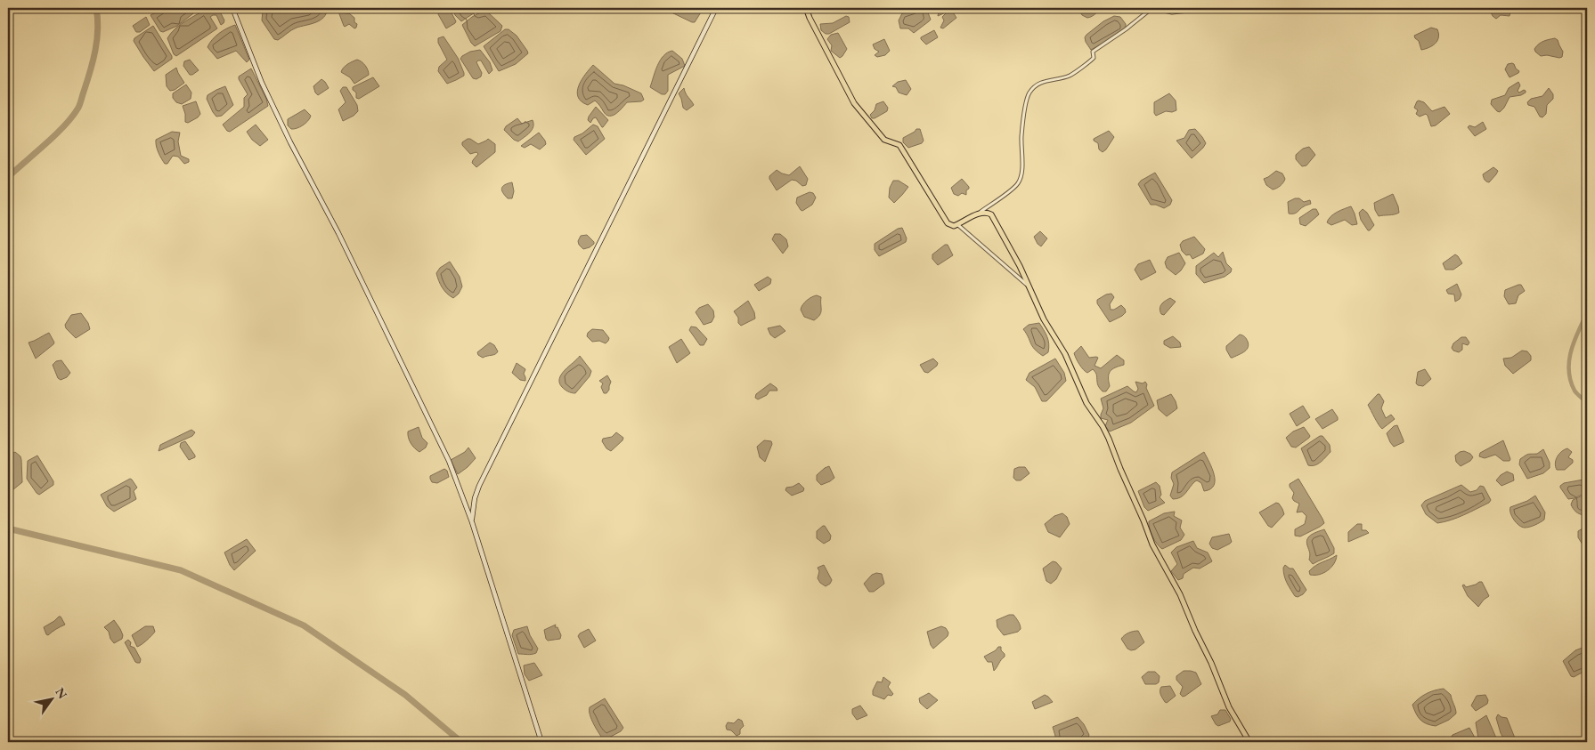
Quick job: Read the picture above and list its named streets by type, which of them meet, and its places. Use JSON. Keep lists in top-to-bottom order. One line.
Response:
{"north":"top right"}
